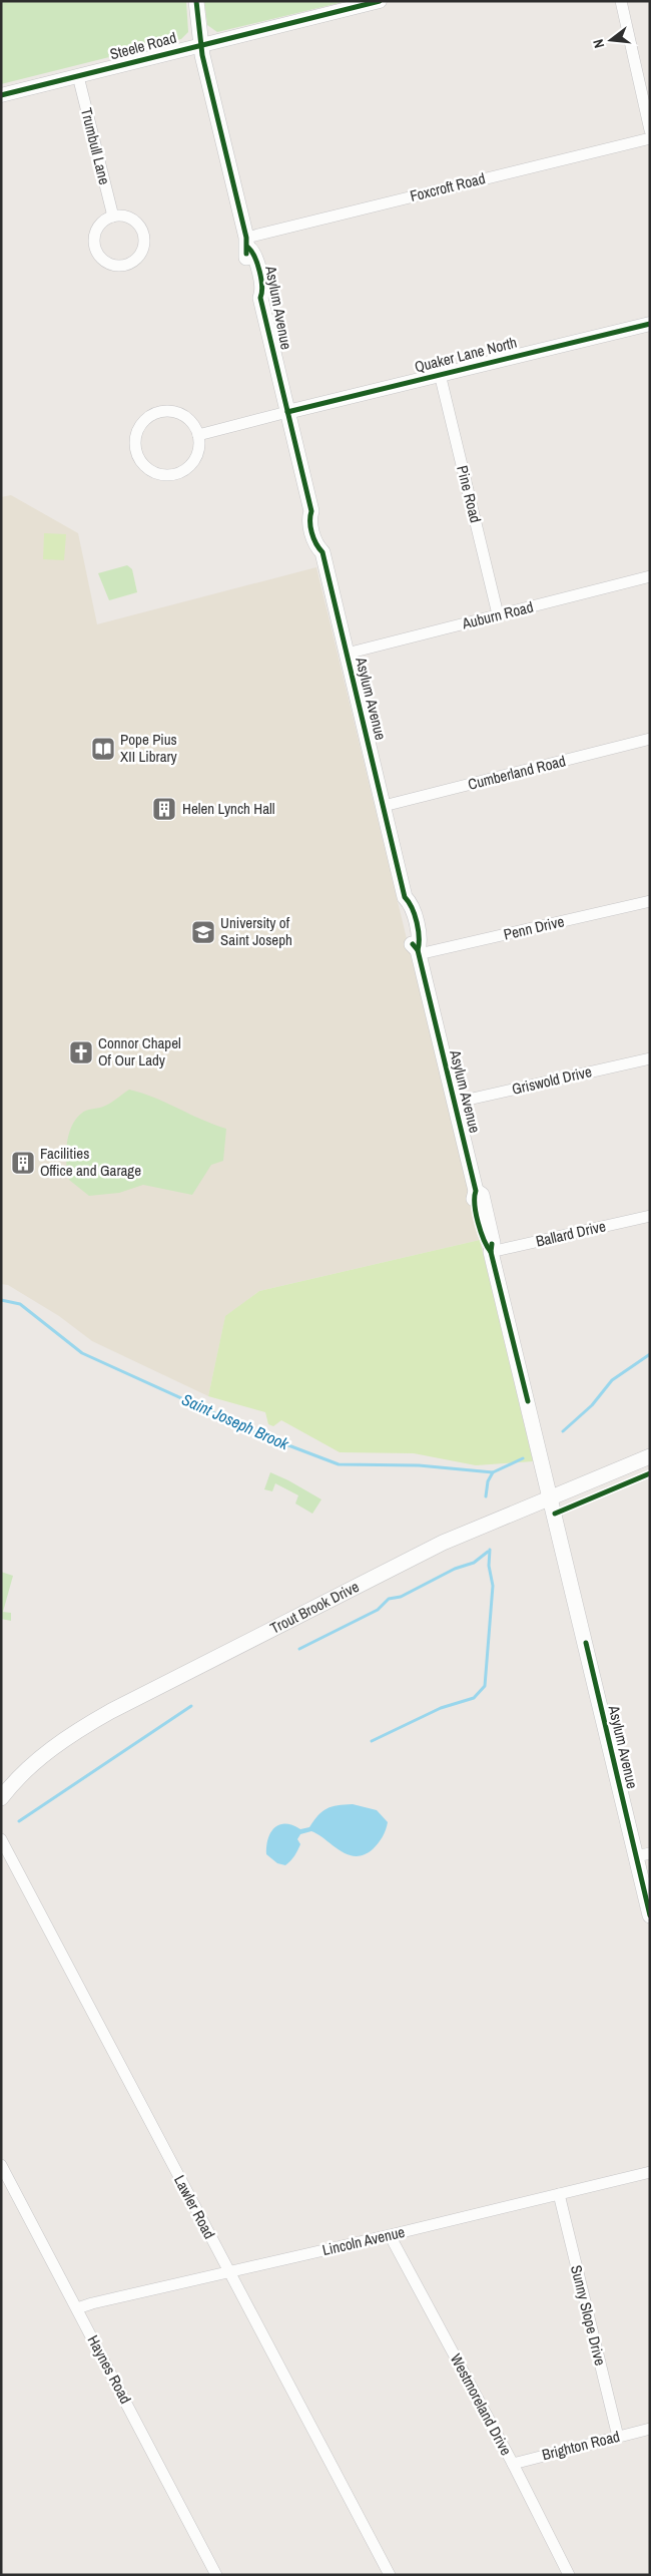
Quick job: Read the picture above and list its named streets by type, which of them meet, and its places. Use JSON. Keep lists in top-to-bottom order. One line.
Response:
{"streets":{"main road":["Asylum Avenue","Trout Brook Drive"],"street":["Steele Road","Trumbull Lane","Foxcroft Road","Quaker Lane North","Pine Road","Auburn Road","Cumberland Road","Penn Drive","Griswold Drive","Ballard Drive","Lawler Road","Lincoln Avenue","Sunny Slope Drive","Haynes Road","Westmoreland Drive","Brighton Road"]},"crossings":[["Steele Road","Trumbull Lane"],["Steele Road","Asylum Avenue"],["Foxcroft Road","Asylum Avenue"],["Asylum Avenue","Quaker Lane North"],["Asylum Avenue","Auburn Road"],["Asylum Avenue","Cumberland Road"],["Asylum Avenue","Penn Drive"],["Asylum Avenue","Griswold Drive"],["Asylum Avenue","Ballard Drive"],["Asylum Avenue","Trout Brook Drive"],["Quaker Lane North","Pine Road"],["Pine Road","Auburn Road"],["Lawler Road","Lincoln Avenue"],["Lincoln Avenue","Sunny Slope Drive"],["Lincoln Avenue","Haynes Road"],["Lincoln Avenue","Westmoreland Drive"],["Sunny Slope Drive","Brighton Road"],["Westmoreland Drive","Brighton Road"]],"water":["Saint Joseph Brook"],"places":{"library":["Pope Pius XII Library"],"building":["Helen Lynch Hall","Facilities Office and Garage"],"school or university":["University of Saint Joseph"],"church":["Connor Chapel Of Our Lady"]},"north":"left"}
